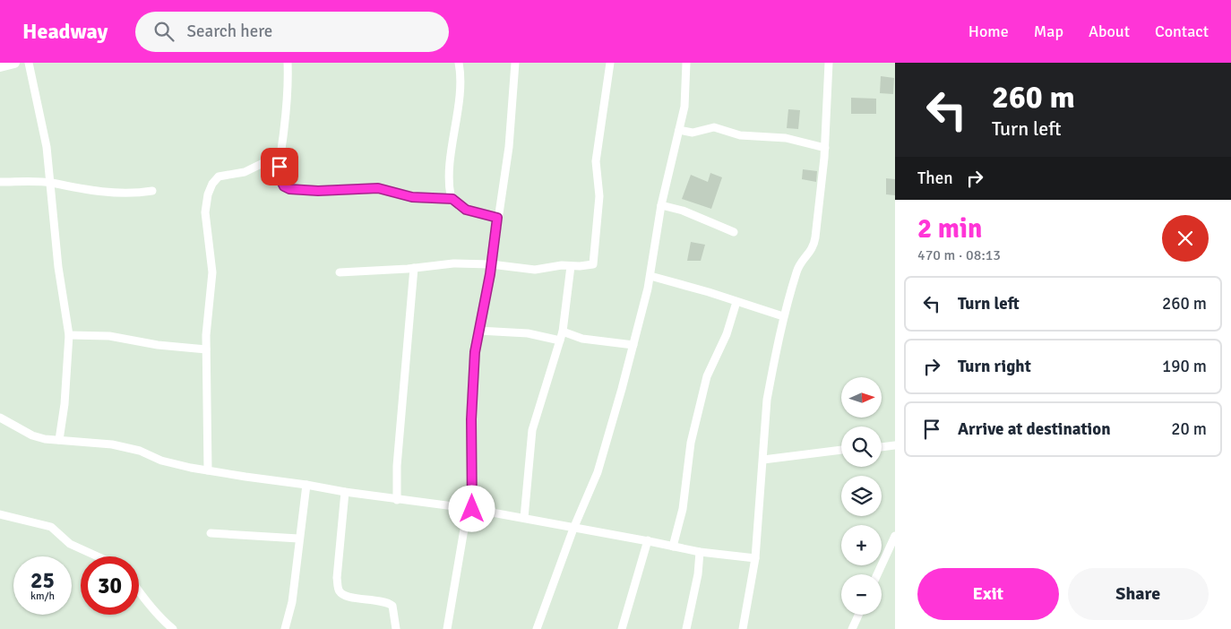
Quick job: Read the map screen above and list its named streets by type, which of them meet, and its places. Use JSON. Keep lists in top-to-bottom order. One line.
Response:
{"north":"right","page":{"header":"Headway","search":"Search here","nav":["Home","Map","About","Contact"],"turn":["260 m","Turn left"],"then":"Then","heading":["2 min","470 m · 08:13"],"list":[{"name":"Turn left","value":"260 m"},{"name":"Turn right","value":"190 m"},{"name":"Arrive at destination","value":"20 m"}],"map_buttons":["+","−"],"speed":"25 km/h","limit":"30","buttons":["Exit","Share"]}}
